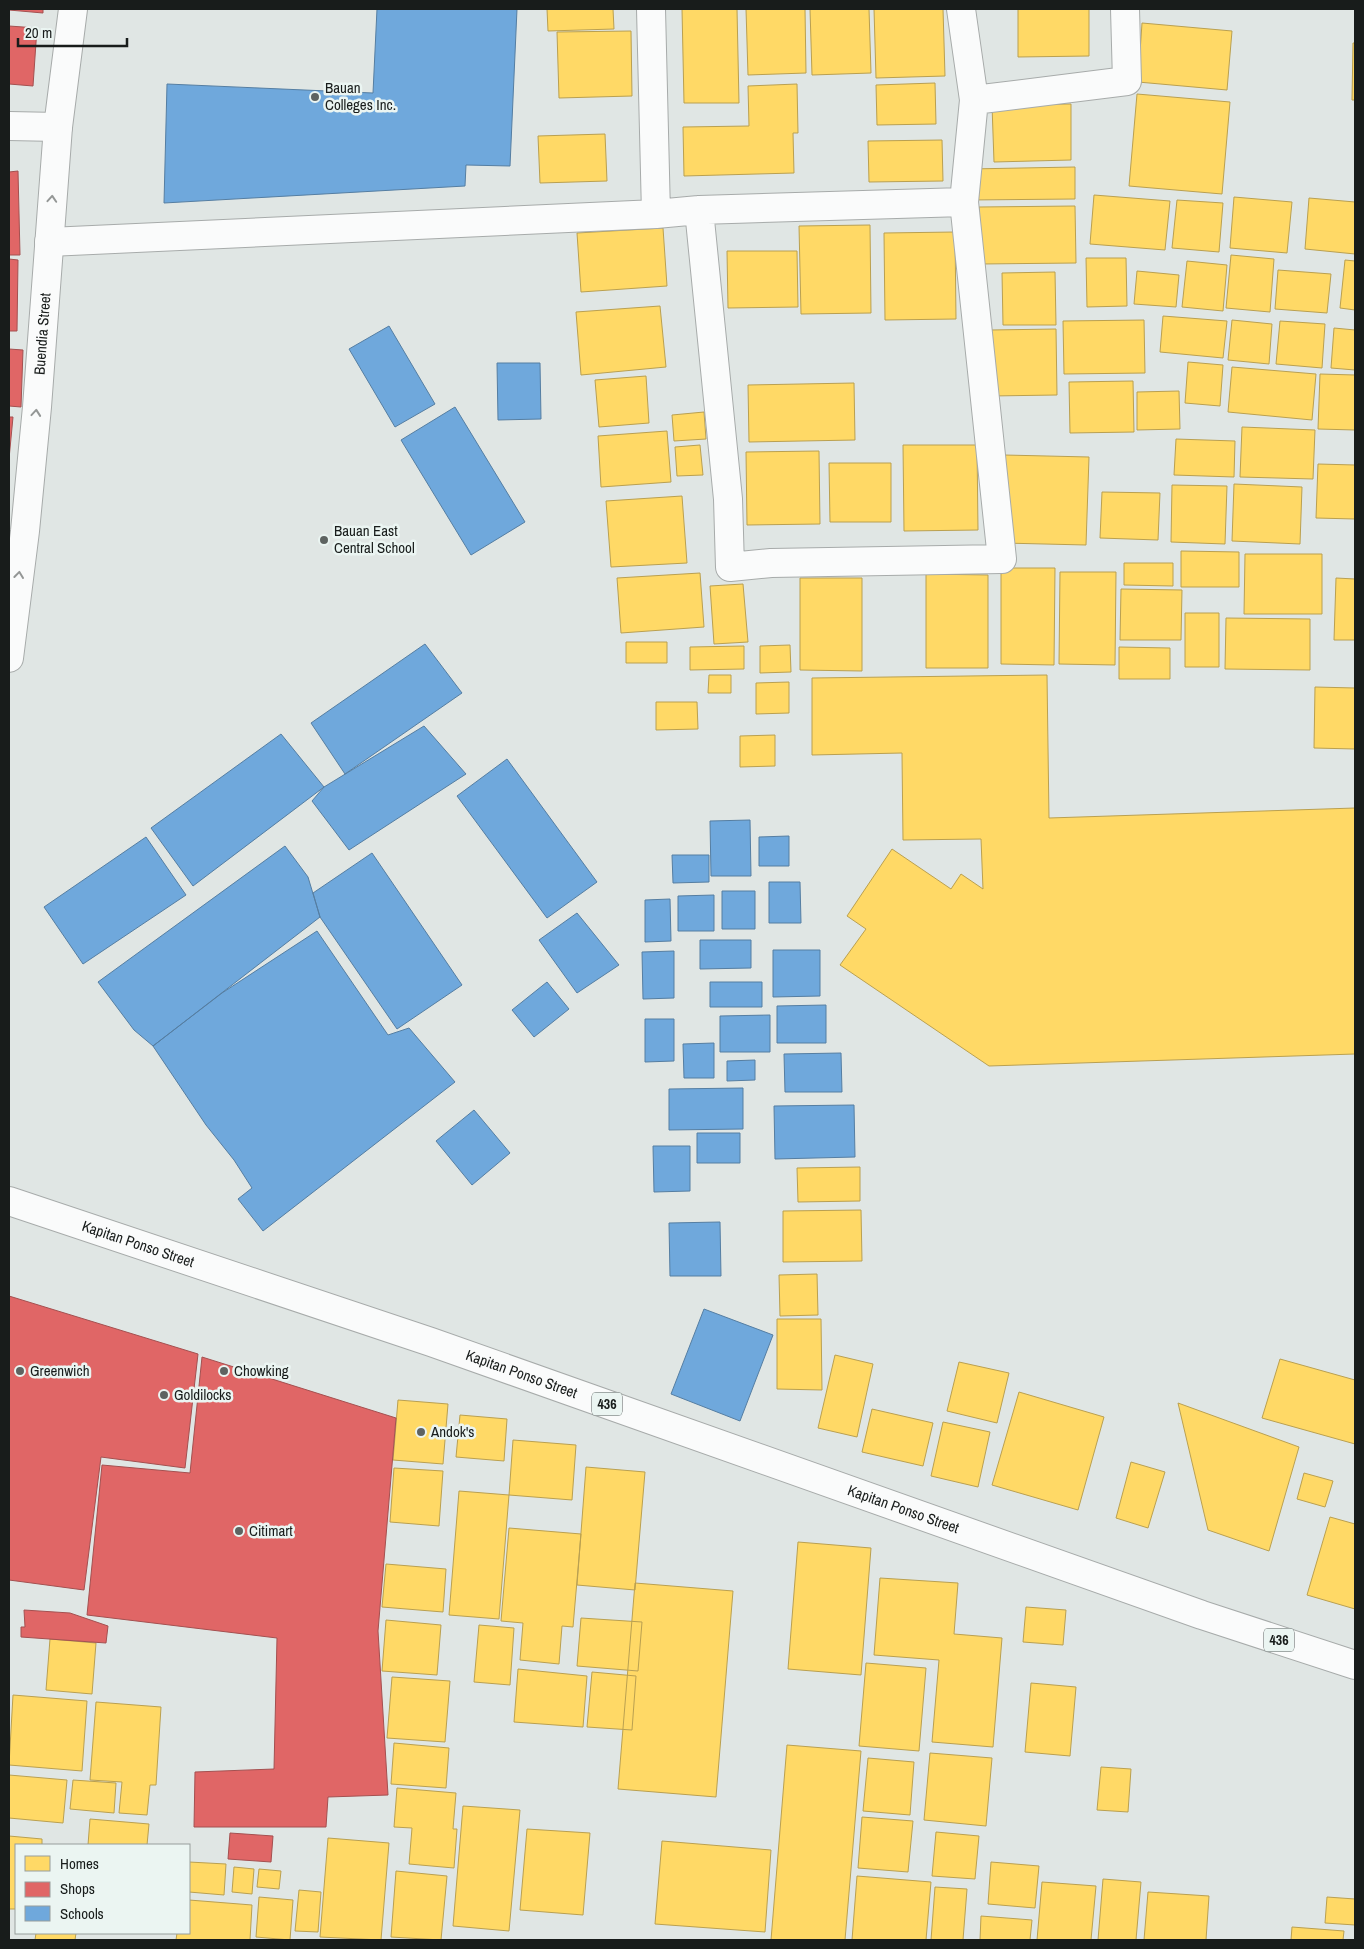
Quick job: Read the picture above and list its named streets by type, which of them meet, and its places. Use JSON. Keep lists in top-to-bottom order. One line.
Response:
{"streets":{"street":["Buendia Street","Kapitan Ponso Street","436"]},"one_way":["Buendia Street"],"places":["Bauan Colleges Inc.","Bauan East Central School","Greenwich","Chowking","Goldilocks","Andok's","Citimart"],"legend":["Homes","Shops","Schools"],"scale_bar":"20 m"}
